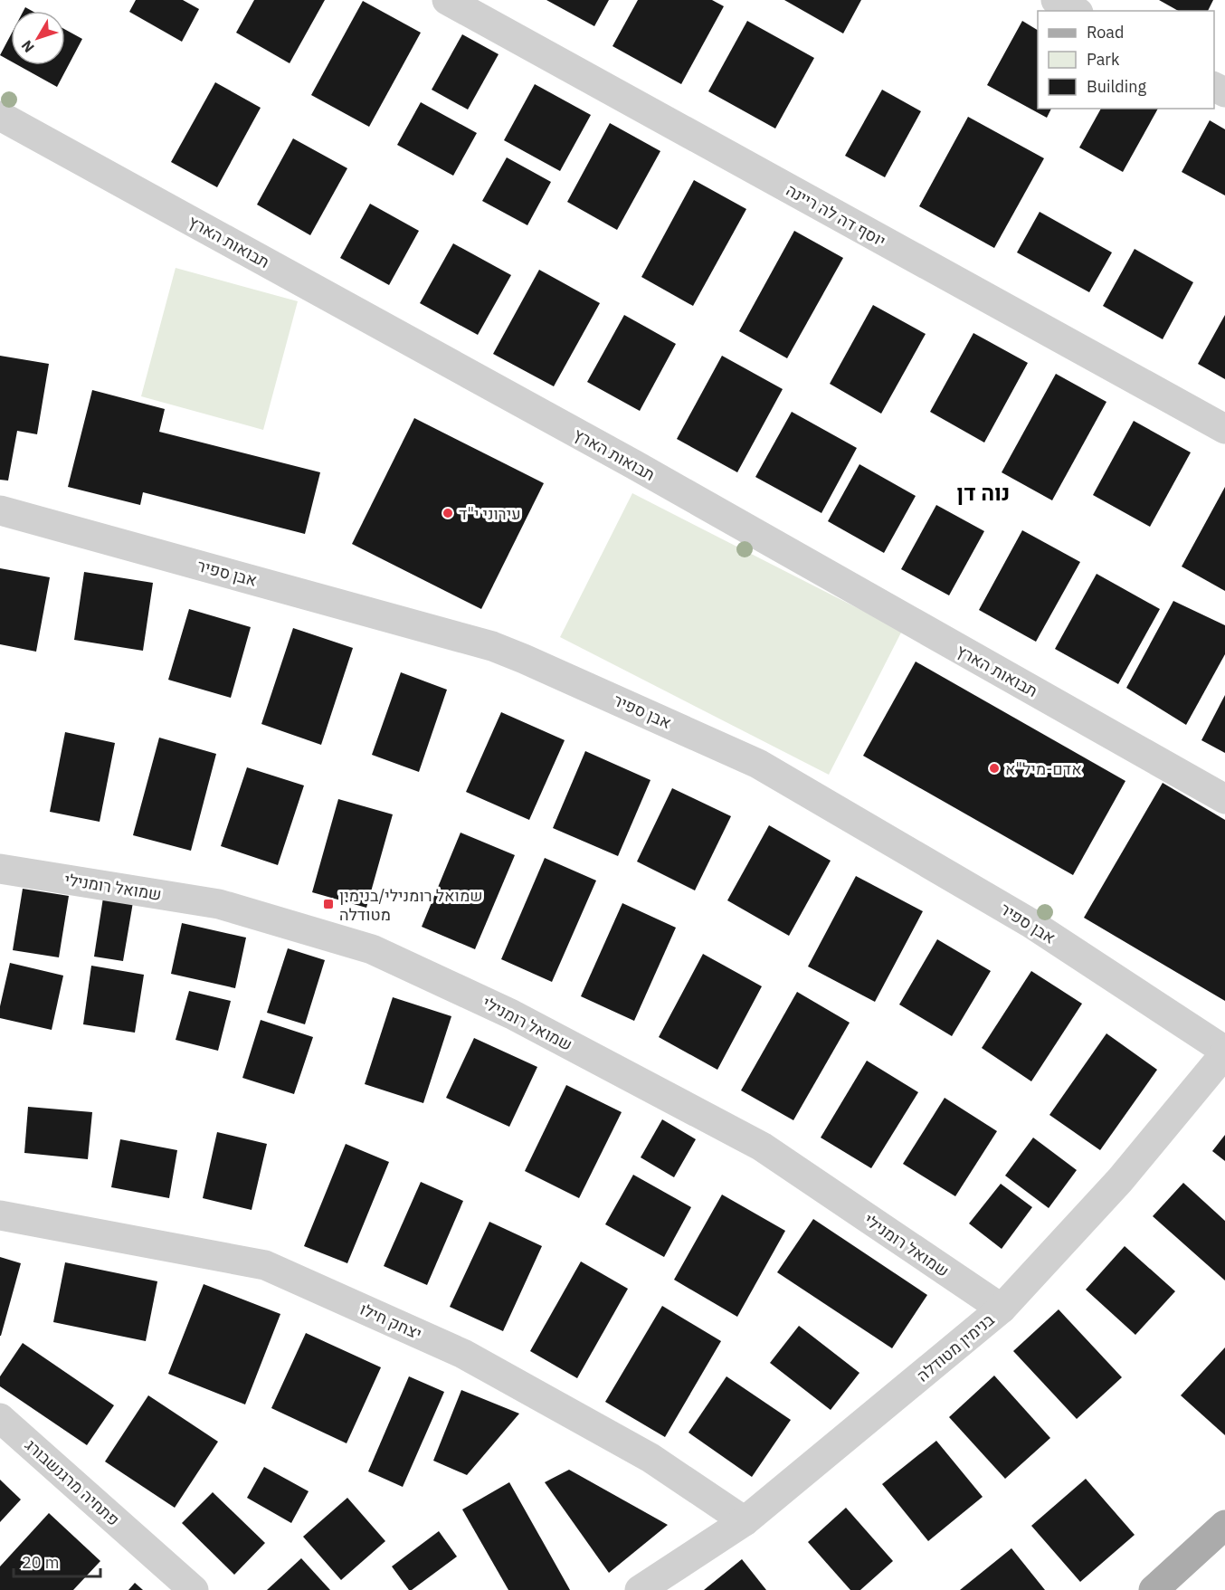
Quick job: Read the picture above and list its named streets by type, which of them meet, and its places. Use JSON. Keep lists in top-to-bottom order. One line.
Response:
{"streets":{"street":["יוסף דה לה ריינה","תבואות הארץ","אבן ספיר","שמואל רומנילי","יצחק חילו","בנימין מטודלה","פתחיה מרגנשבורג"]},"crossings":[["אבן ספיר","בנימין מטודלה"],["שמואל רומנילי","בנימין מטודלה"],["יצחק חילו","בנימין מטודלה"]],"districts":["נוה דן"],"places":{"other":["עירוני י\"ד","אדם-מיל\"א"],"transit":["שמואל רומנילי/בנימין מטודלה"]},"legend":["Road","Park","Building"],"scale_bar":"20 m","north":"bottom left"}
